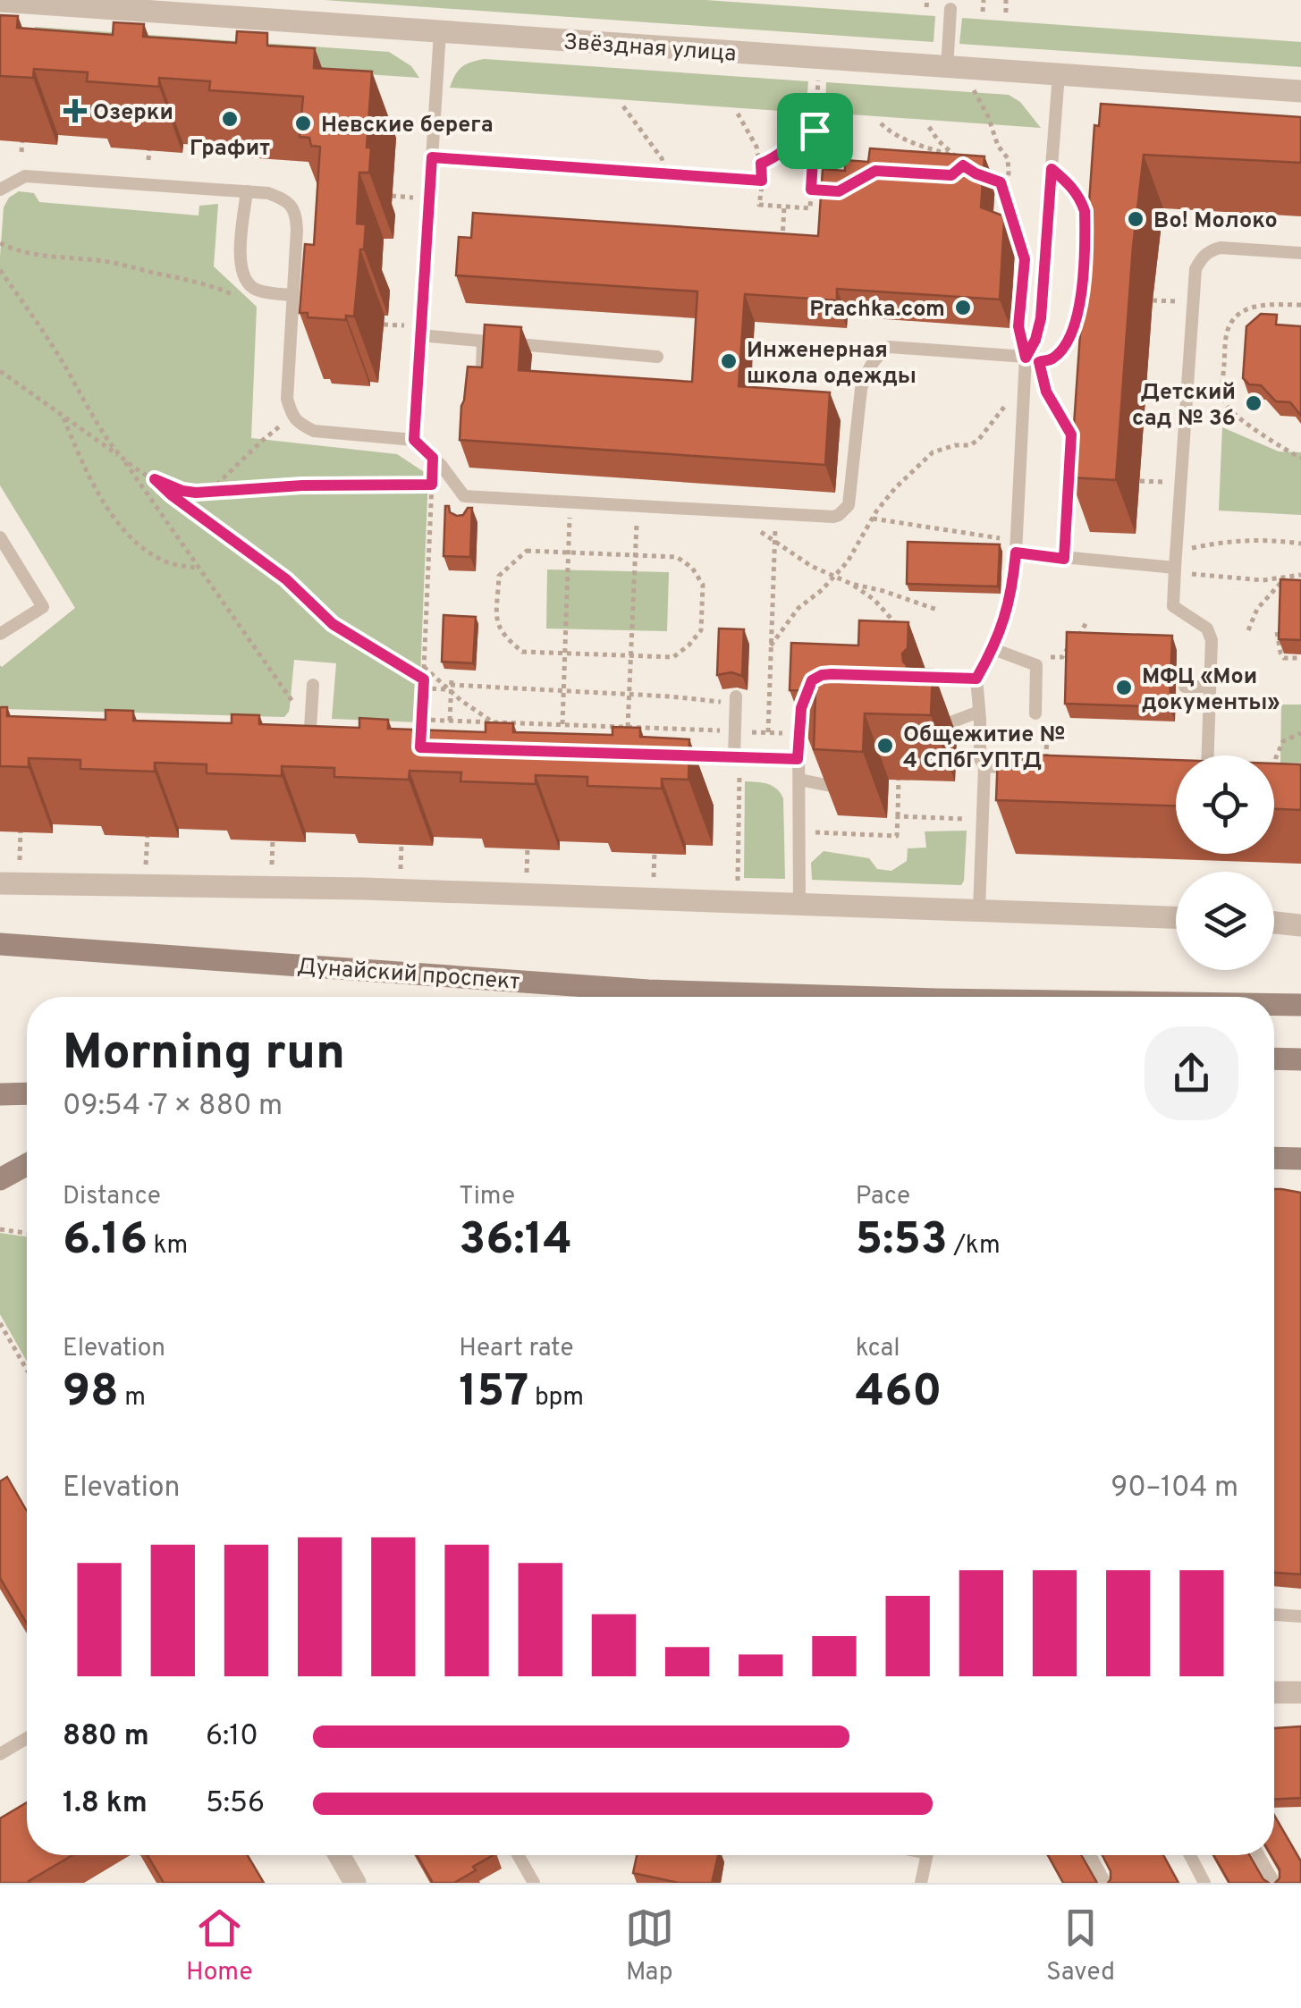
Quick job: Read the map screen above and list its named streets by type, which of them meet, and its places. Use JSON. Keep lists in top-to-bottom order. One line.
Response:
{"streets":{"main road":["Дунайский проспект"],"street":["Звёздная улица"]},"places":{"health":["Озерки"],"other":["Графит","Невские берега","Во! Молоко","Prachka.com","Инженерная школа одежды","Детский сад № 36","МФЦ «Мои документы»","Общежитие № 4 СПбГУПТД"]},"page":{"heading":["Morning run","09:54 · 7 × 880 m"],"stats":[["Distance","6.16 km"],["Time","36:14"],["Pace","5:53 /km"],["Elevation","98 m"],["Heart rate","157 bpm"],["kcal","460"]],"chart":["Elevation","90–104 m"],"list":[{"name":"880 m","note":"6:10"},{"name":"1.8 km","note":"5:56"}],"tabs":["Home","Map","Saved"]}}
